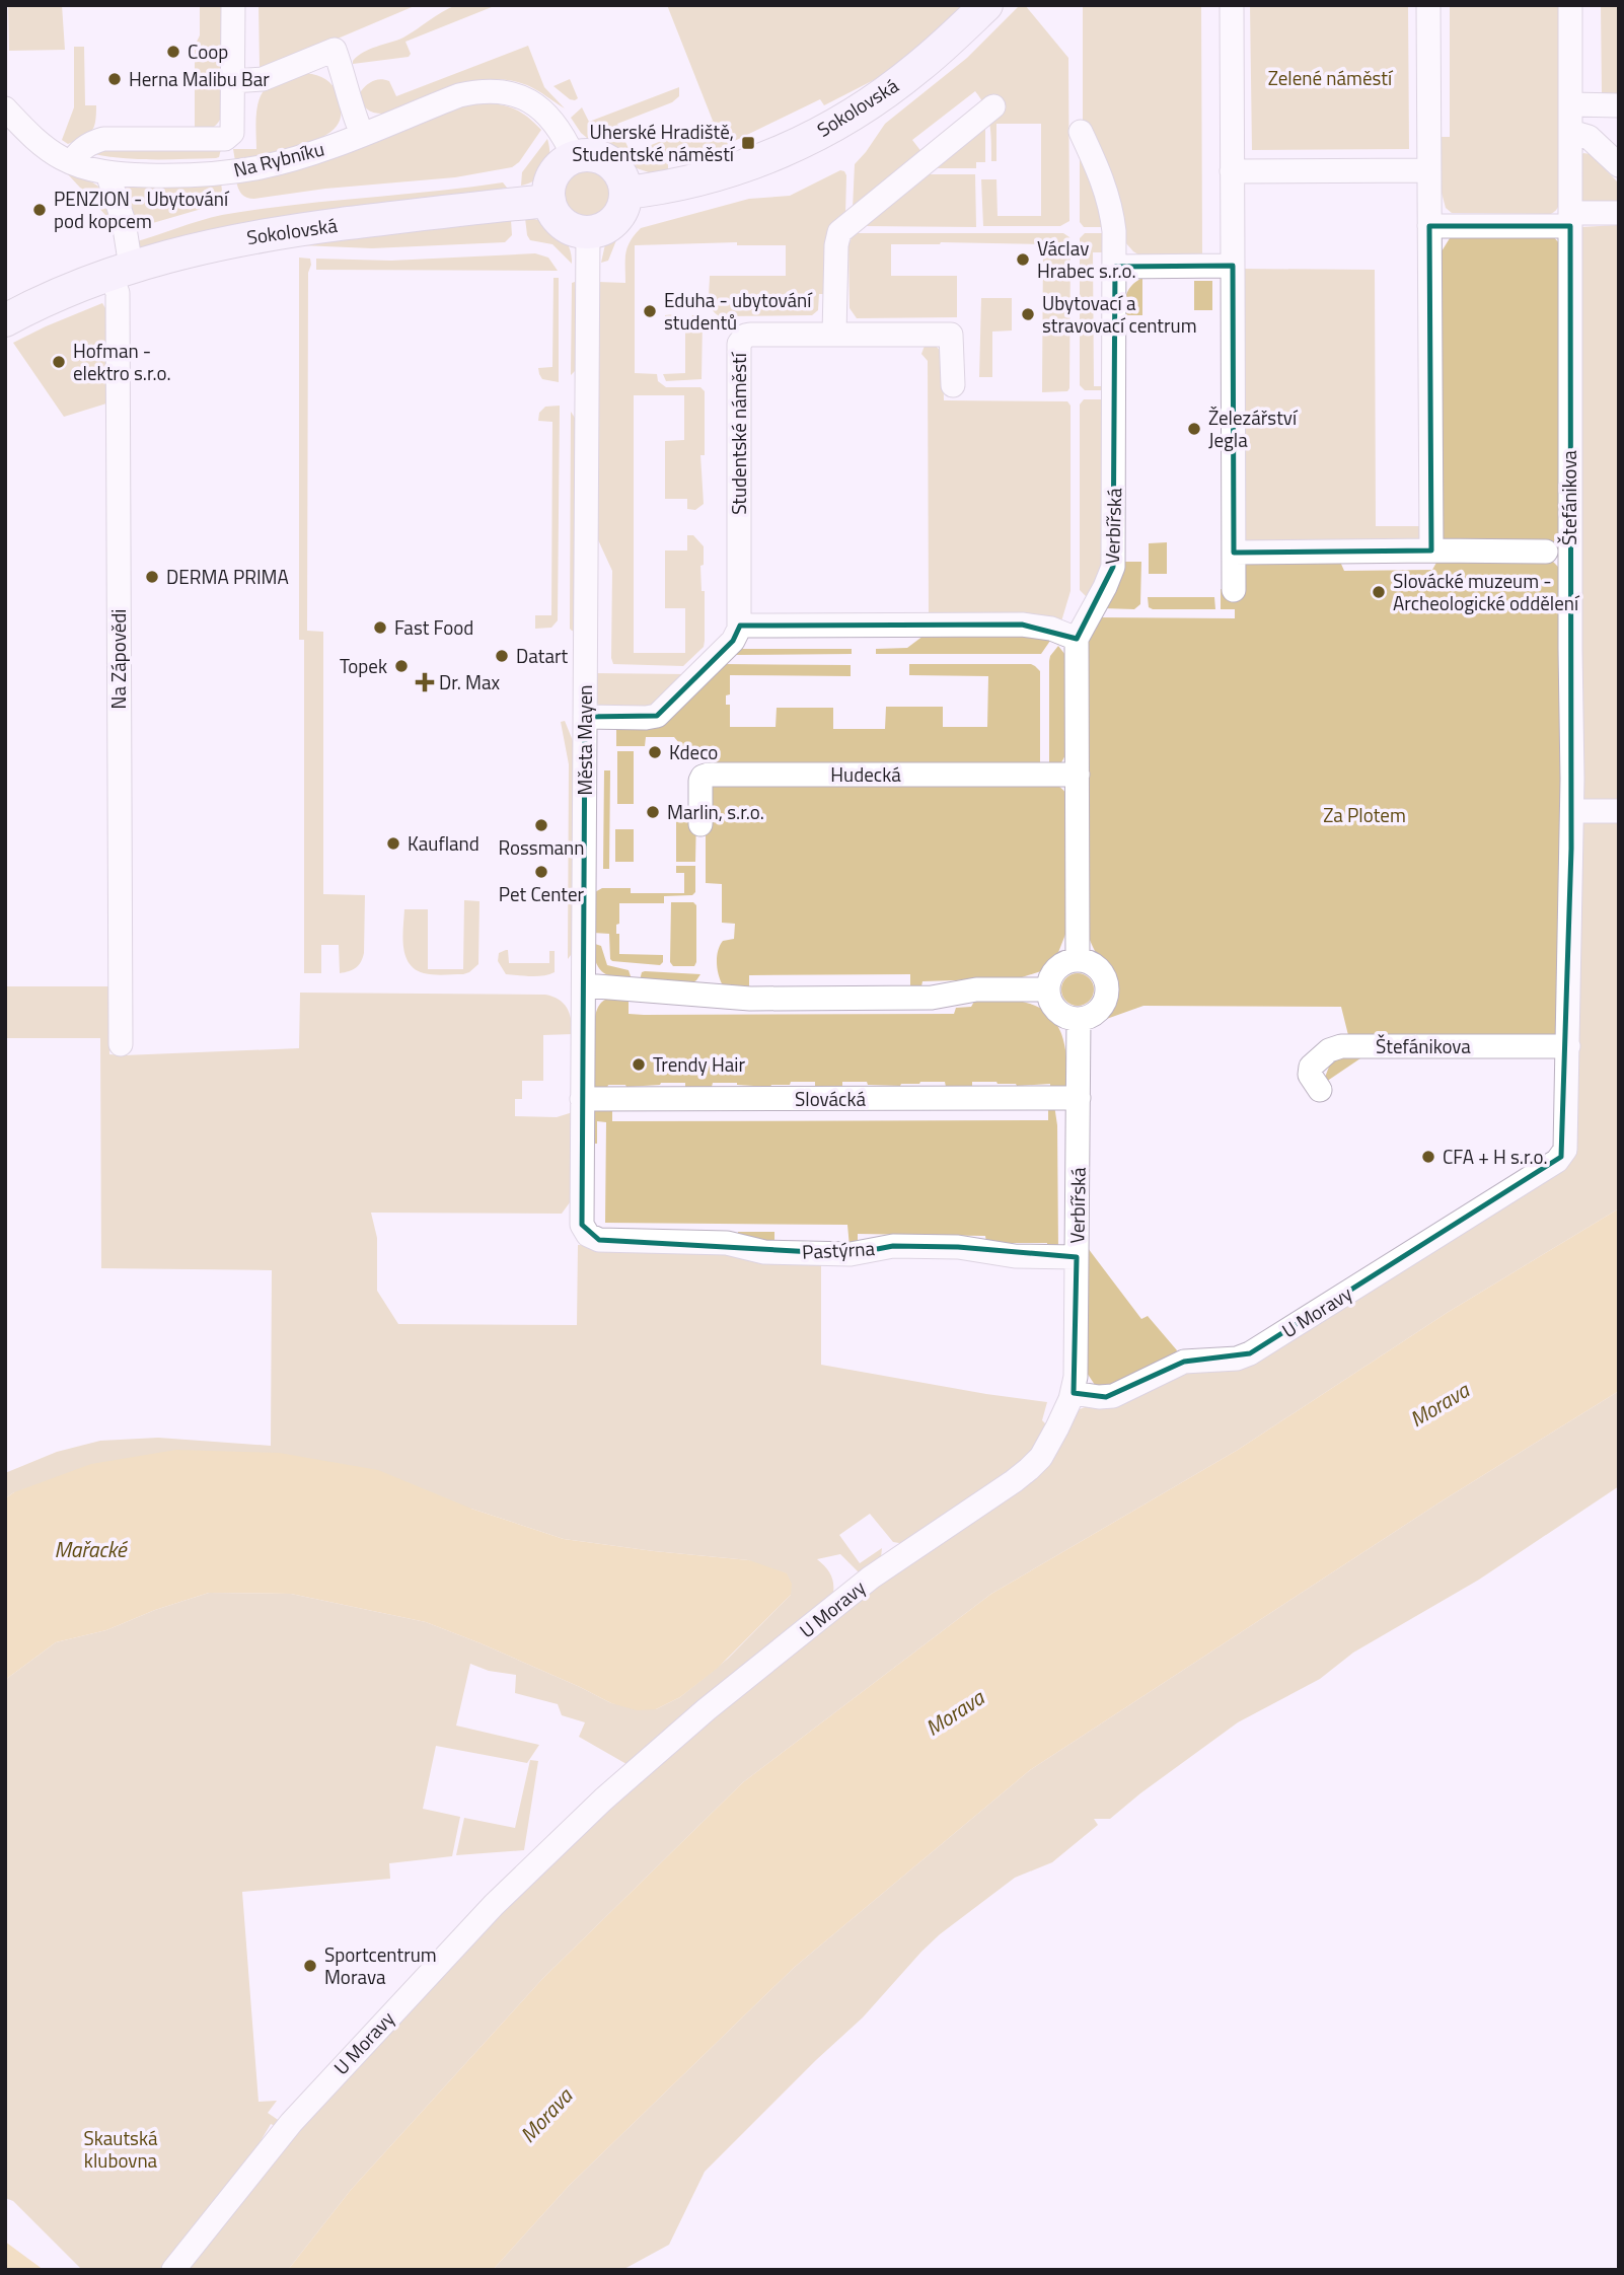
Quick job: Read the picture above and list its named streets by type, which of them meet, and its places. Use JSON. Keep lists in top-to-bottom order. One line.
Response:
{"streets":{"main road":["Sokolovská"],"street":["Na Rybníku","Studentské náměstí","Štefánikova","Verbířská","Na Zápovědi","Města Mayen","Hudecká","Slovácká","Pastýrna","U Moravy"]},"crossings":[["Sokolovská","Na Rybníku"],["Sokolovská","Na Zápovědi"],["Sokolovská","Města Mayen"],["Na Rybníku","Na Zápovědi"],["Na Rybníku","Města Mayen"],["Štefánikova","U Moravy"],["Verbířská","Hudecká"],["Verbířská","Slovácká"],["Verbířská","Pastýrna"],["Verbířská","U Moravy"],["Města Mayen","Slovácká"],["Města Mayen","Pastýrna"]],"water":["Morava","Mařacké"],"parks":["Zelené náměstí","Za Plotem","Skautská klubovna"],"places":{"other":["Coop","Herna Malibu Bar","PENZION - Ubytování pod kopcem","Václav Hrabec s.r.o.","Eduha - ubytování studentů","Ubytovací a stravovací centrum","Hofman - elektro s.r.o.","Železářství Jegla","DERMA PRIMA","Slovácké muzeum - Archeologické oddělení","Fast Food","Datart","Topek","Kdeco","Marlin, s.r.o.","Rossmann","Kaufland","Pet Center","Trendy Hair","CFA + H s.r.o.","Sportcentrum Morava"],"transit":["Uherské Hradiště, Studentské náměstí"],"health":["Dr. Max"]}}
